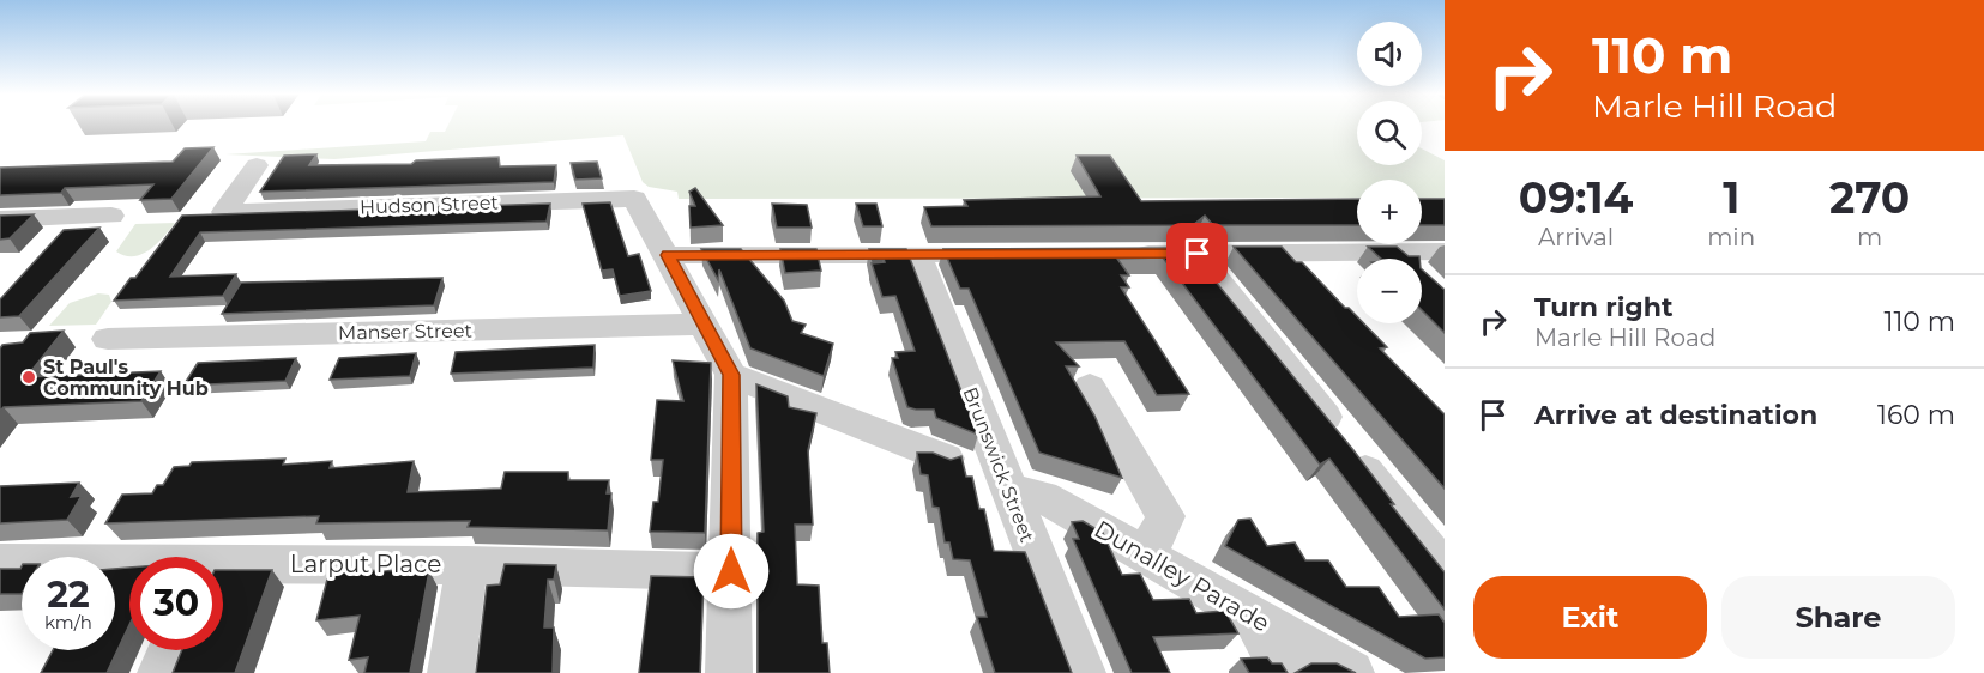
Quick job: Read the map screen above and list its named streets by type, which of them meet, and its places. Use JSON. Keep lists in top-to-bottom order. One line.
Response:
{"streets":{"street":["Hudson Street","Manser Street","Brunswick Street","Larput Place","Dunalley Parade"]},"crossings":[["Brunswick Street","Dunalley Parade"]],"places":["St Paul's Community Hub"],"page":{"turn":["110 m","Marle Hill Road"],"map_buttons":["+","−"],"eta":["09:14","Arrival","1","min","270","m"],"list":[{"name":"Turn right","note":"Marle Hill Road","value":"110 m"},{"name":"Arrive at destination","value":"160 m"}],"speed":"22 km/h","limit":"30","buttons":["Exit","Share"]}}
